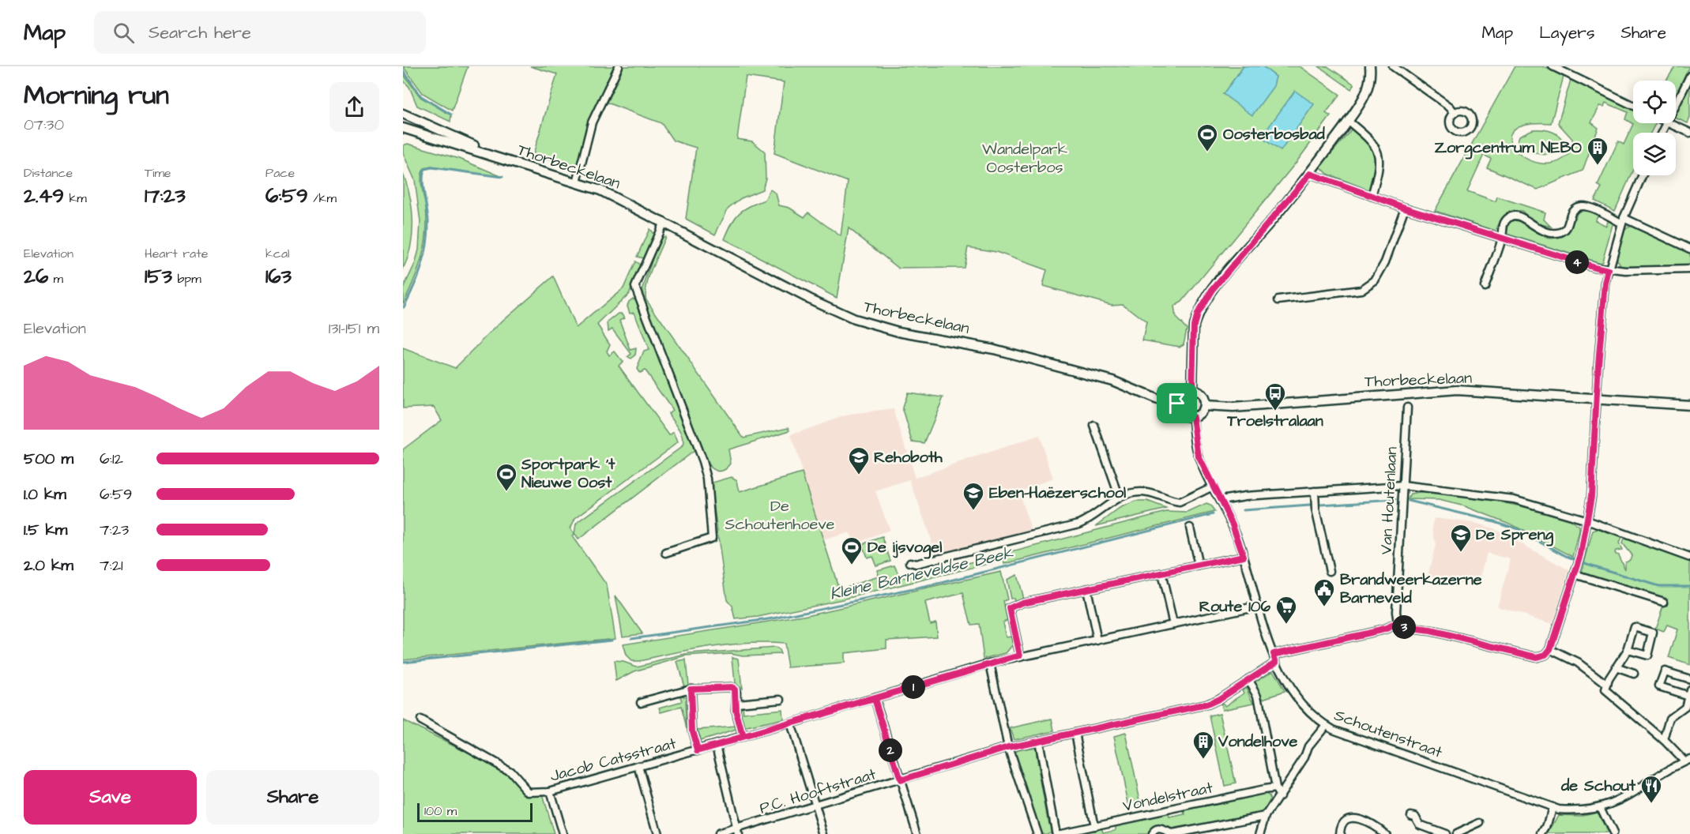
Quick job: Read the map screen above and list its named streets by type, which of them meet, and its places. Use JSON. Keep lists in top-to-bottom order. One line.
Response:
{"streets":{"main road":["Thorbeckelaan"],"street":["Van Houtenlaan","Schoutenstraat","Jacob Catsstraat","P.C. Hooftstraat","Vondelstraat"]},"crossings":[["Thorbeckelaan","Schoutenstraat"],["Schoutenstraat","Jacob Catsstraat"],["Schoutenstraat","P.C. Hooftstraat"]],"water":["Kleine Barneveldse Beek"],"parks":["Wandelpark Oosterbos","De Schoutenhoeve"],"places":{"sports":["Oosterbosbad","Sportpark 't Nieuwe Oost","De ijsvogel"],"building":["Zorgcentrum NEBO","Vondelhove"],"bus stop":["Troelstralaan"],"school or university":["Rehoboth","Eben-Haëzerschool","De Spreng"],"public building":["Brandweerkazerne Barneveld"],"supermarket":["Route 106"],"restaurant":["de Schout"]},"scale_bar":"100 m","page":{"header":"Map","search":"Search here","nav":["Map","Layers","Share"],"heading":["Morning run","07:30"],"stats":[["Distance","2.49 km"],["Time","17:23"],["Pace","6:59 /km"],["Elevation","26 m"],["Heart rate","153 bpm"],["kcal","163"]],"pins":["4","3","1","2"],"chart":["Elevation","131–151 m"],"list":[{"name":"500 m","note":"6:12"},{"name":"1.0 km","note":"6:59"},{"name":"1.5 km","note":"7:23"},{"name":"2.0 km","note":"7:21"}],"buttons":["Save","Share"],"scale":"100 m"}}
